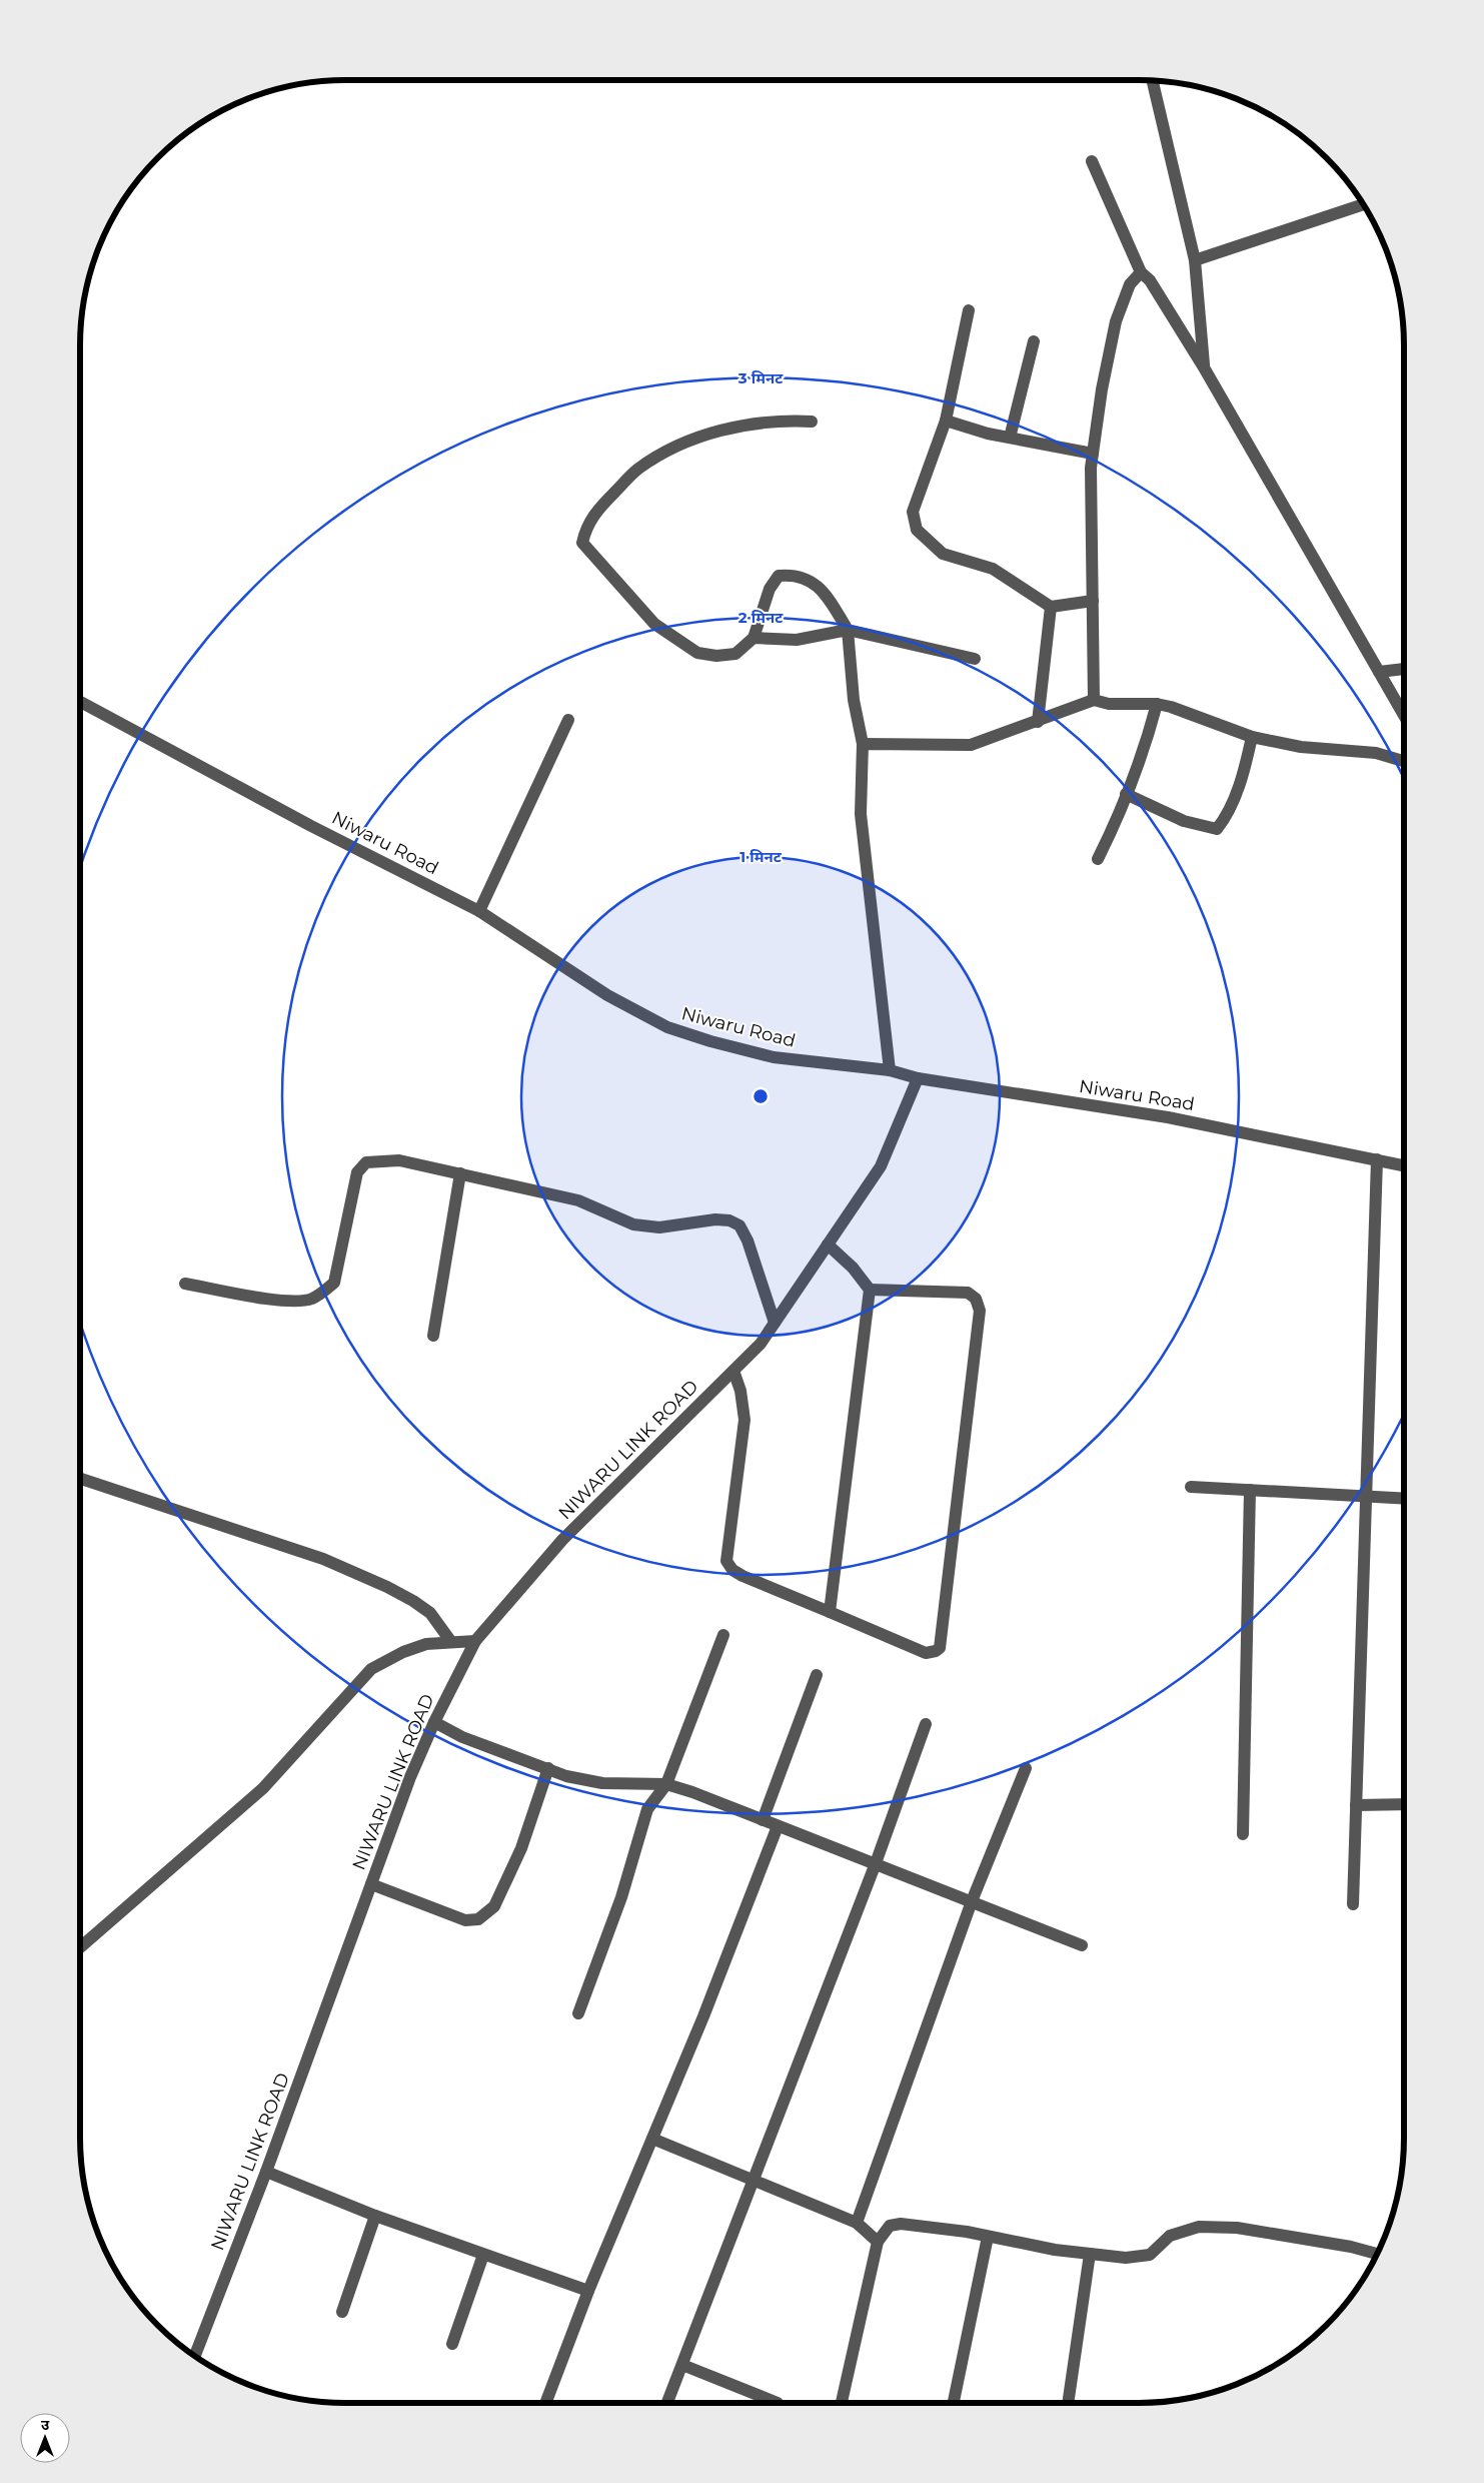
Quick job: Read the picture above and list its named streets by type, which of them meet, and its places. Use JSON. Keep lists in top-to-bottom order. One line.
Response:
{"streets":{"street":["Niwaru Road","NIWARU LINK ROAD"]},"crossings":[["Niwaru Road","NIWARU LINK ROAD"]],"north":"top","rings":["3 मिनट","2 मिनट","1 मिनट"]}
